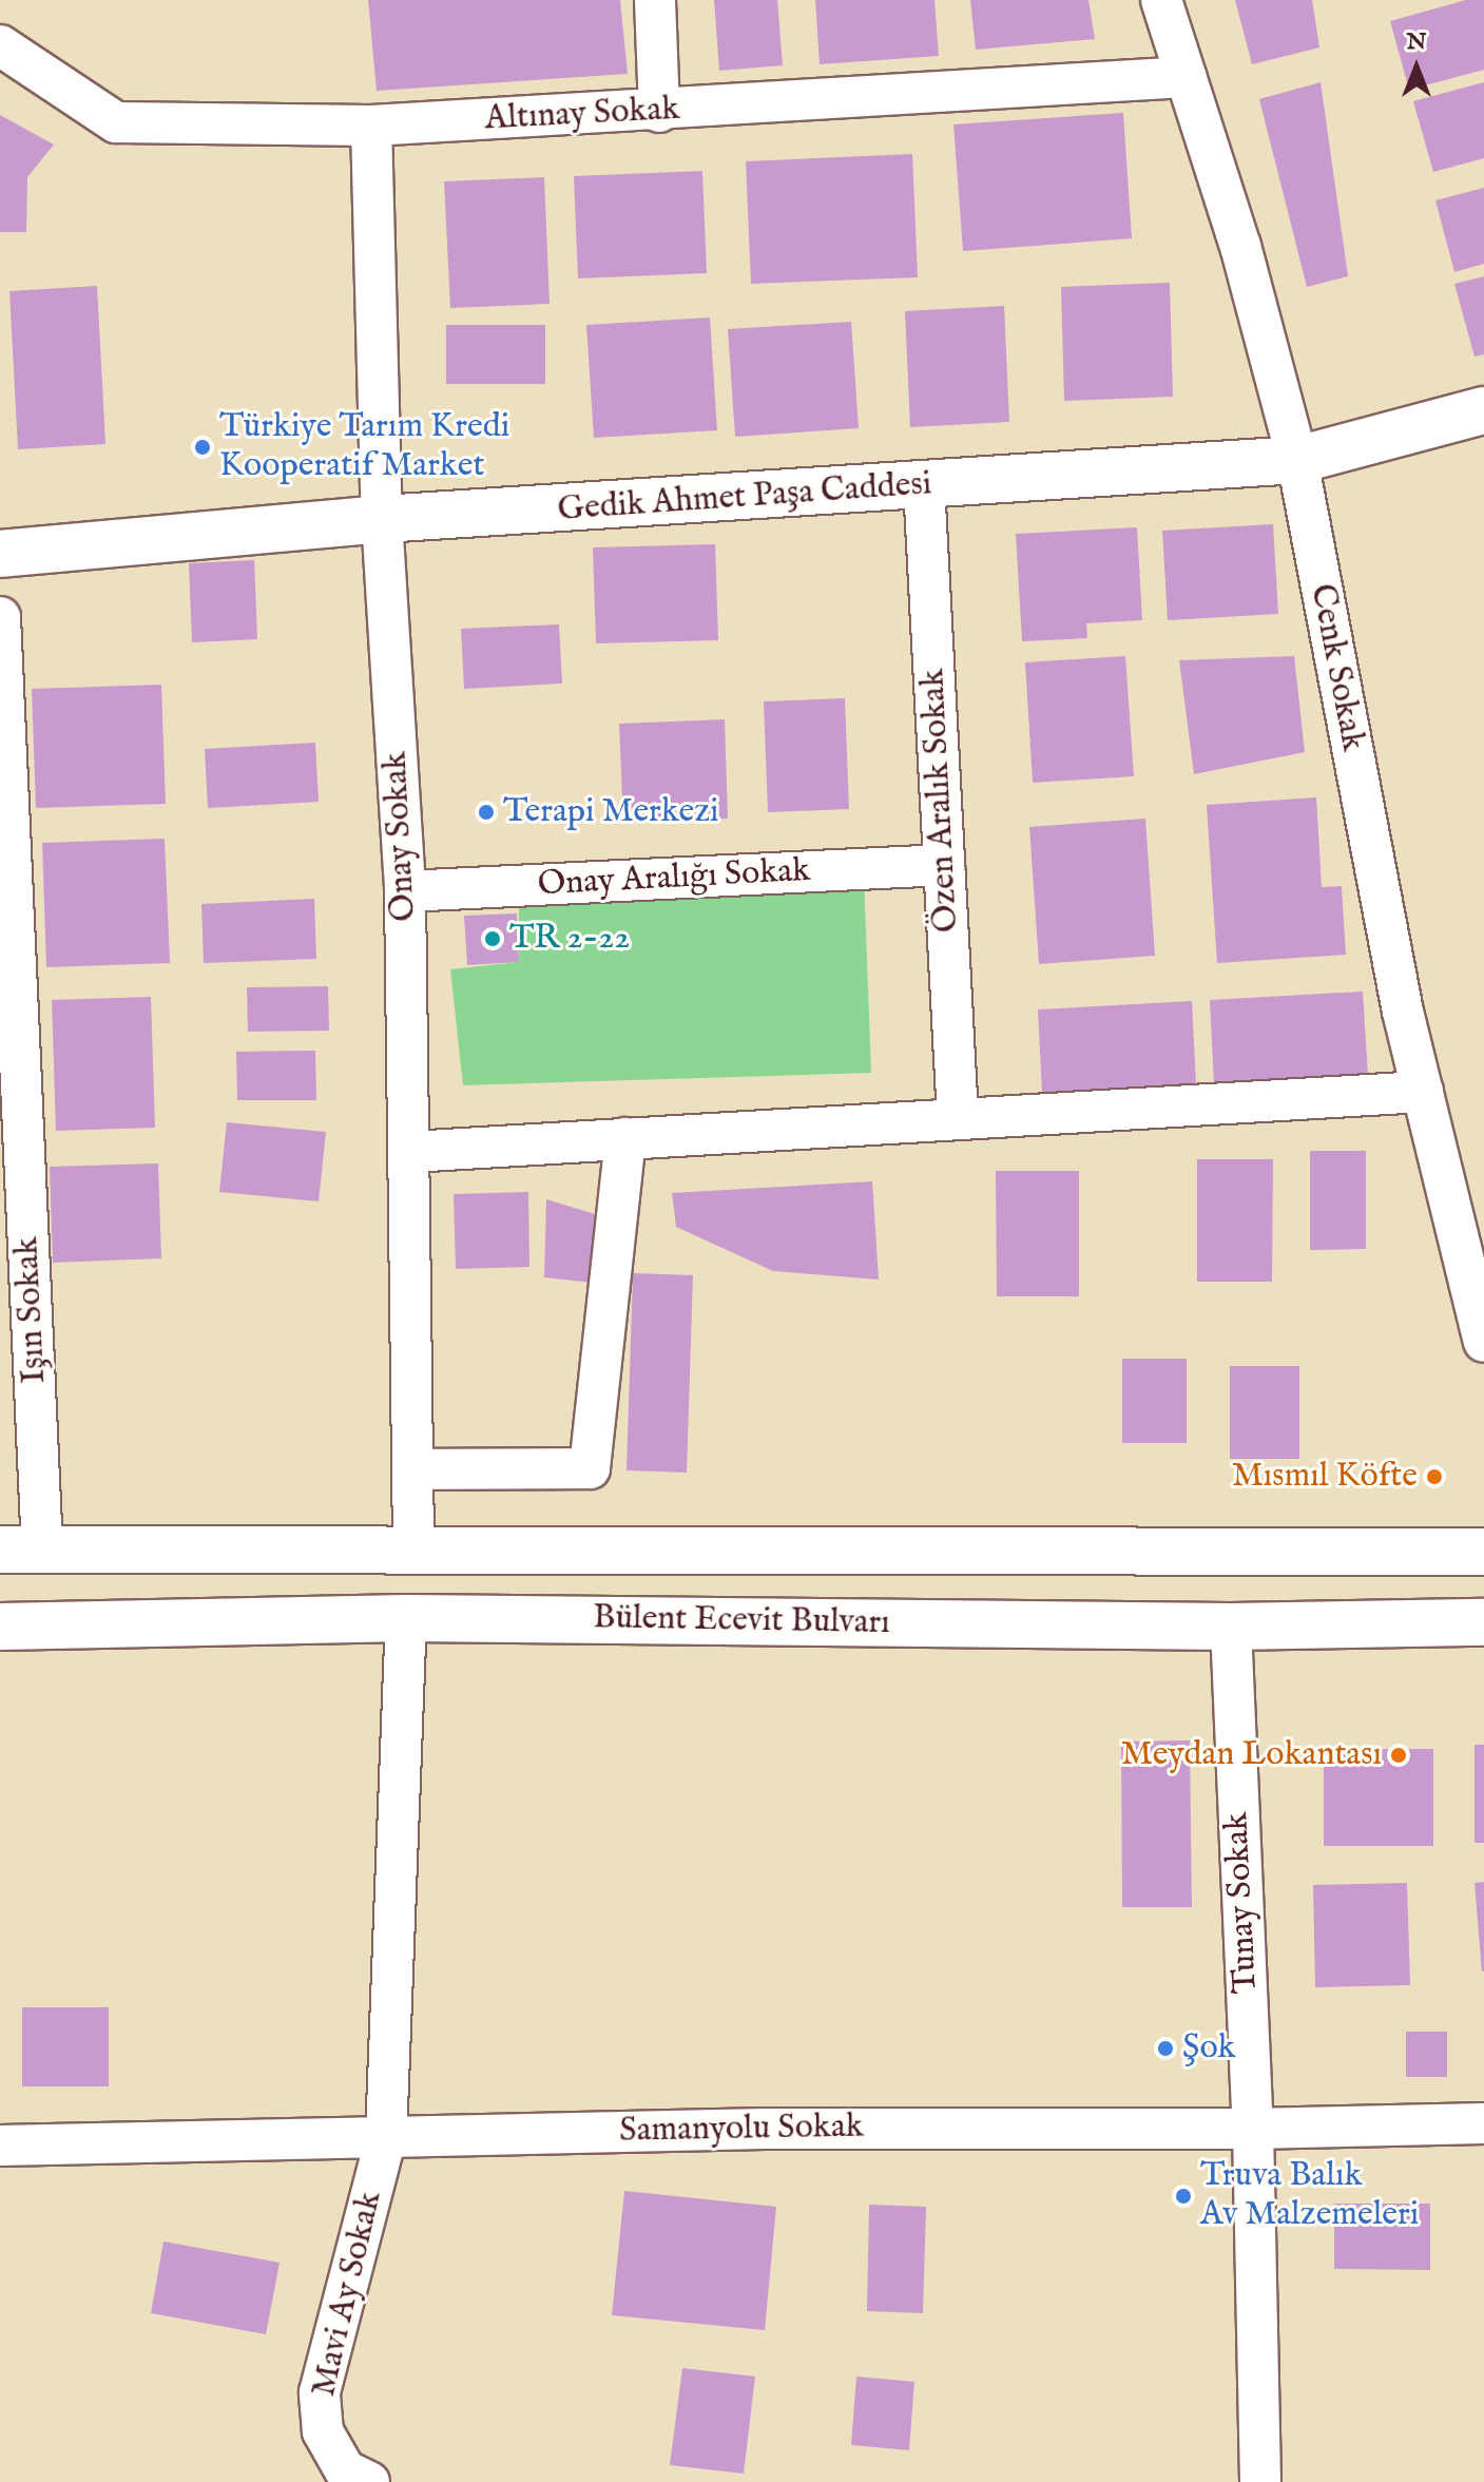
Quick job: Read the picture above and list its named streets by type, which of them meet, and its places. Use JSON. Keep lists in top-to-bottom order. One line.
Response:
{"streets":{"main road":["Gedik Ahmet Paşa Caddesi","Bülent Ecevit Bulvarı"],"street":["Altınay Sokak","Cenk Sokak","Özen Aralık Sokak","Onay Sokak","Onay Aralığı Sokak","Işın Sokak","Tunay Sokak","Samanyolu Sokak","Mavi Ay Sokak"]},"crossings":[["Altınay Sokak","Cenk Sokak"],["Altınay Sokak","Onay Sokak"],["Gedik Ahmet Paşa Caddesi","Cenk Sokak"],["Gedik Ahmet Paşa Caddesi","Özen Aralık Sokak"],["Gedik Ahmet Paşa Caddesi","Onay Sokak"],["Özen Aralık Sokak","Onay Aralığı Sokak"],["Onay Sokak","Onay Aralığı Sokak"],["Bülent Ecevit Bulvarı","Tunay Sokak"],["Bülent Ecevit Bulvarı","Mavi Ay Sokak"],["Tunay Sokak","Samanyolu Sokak"],["Samanyolu Sokak","Mavi Ay Sokak"]],"places":["Türkiye Tarım Kredi Kooperatif Market","Terapi Merkezi","TR 2-22","Mısmıl Köfte","Meydan Lokantası","Şok","Truva Balık Av Malzemeleri"],"north":"top"}
